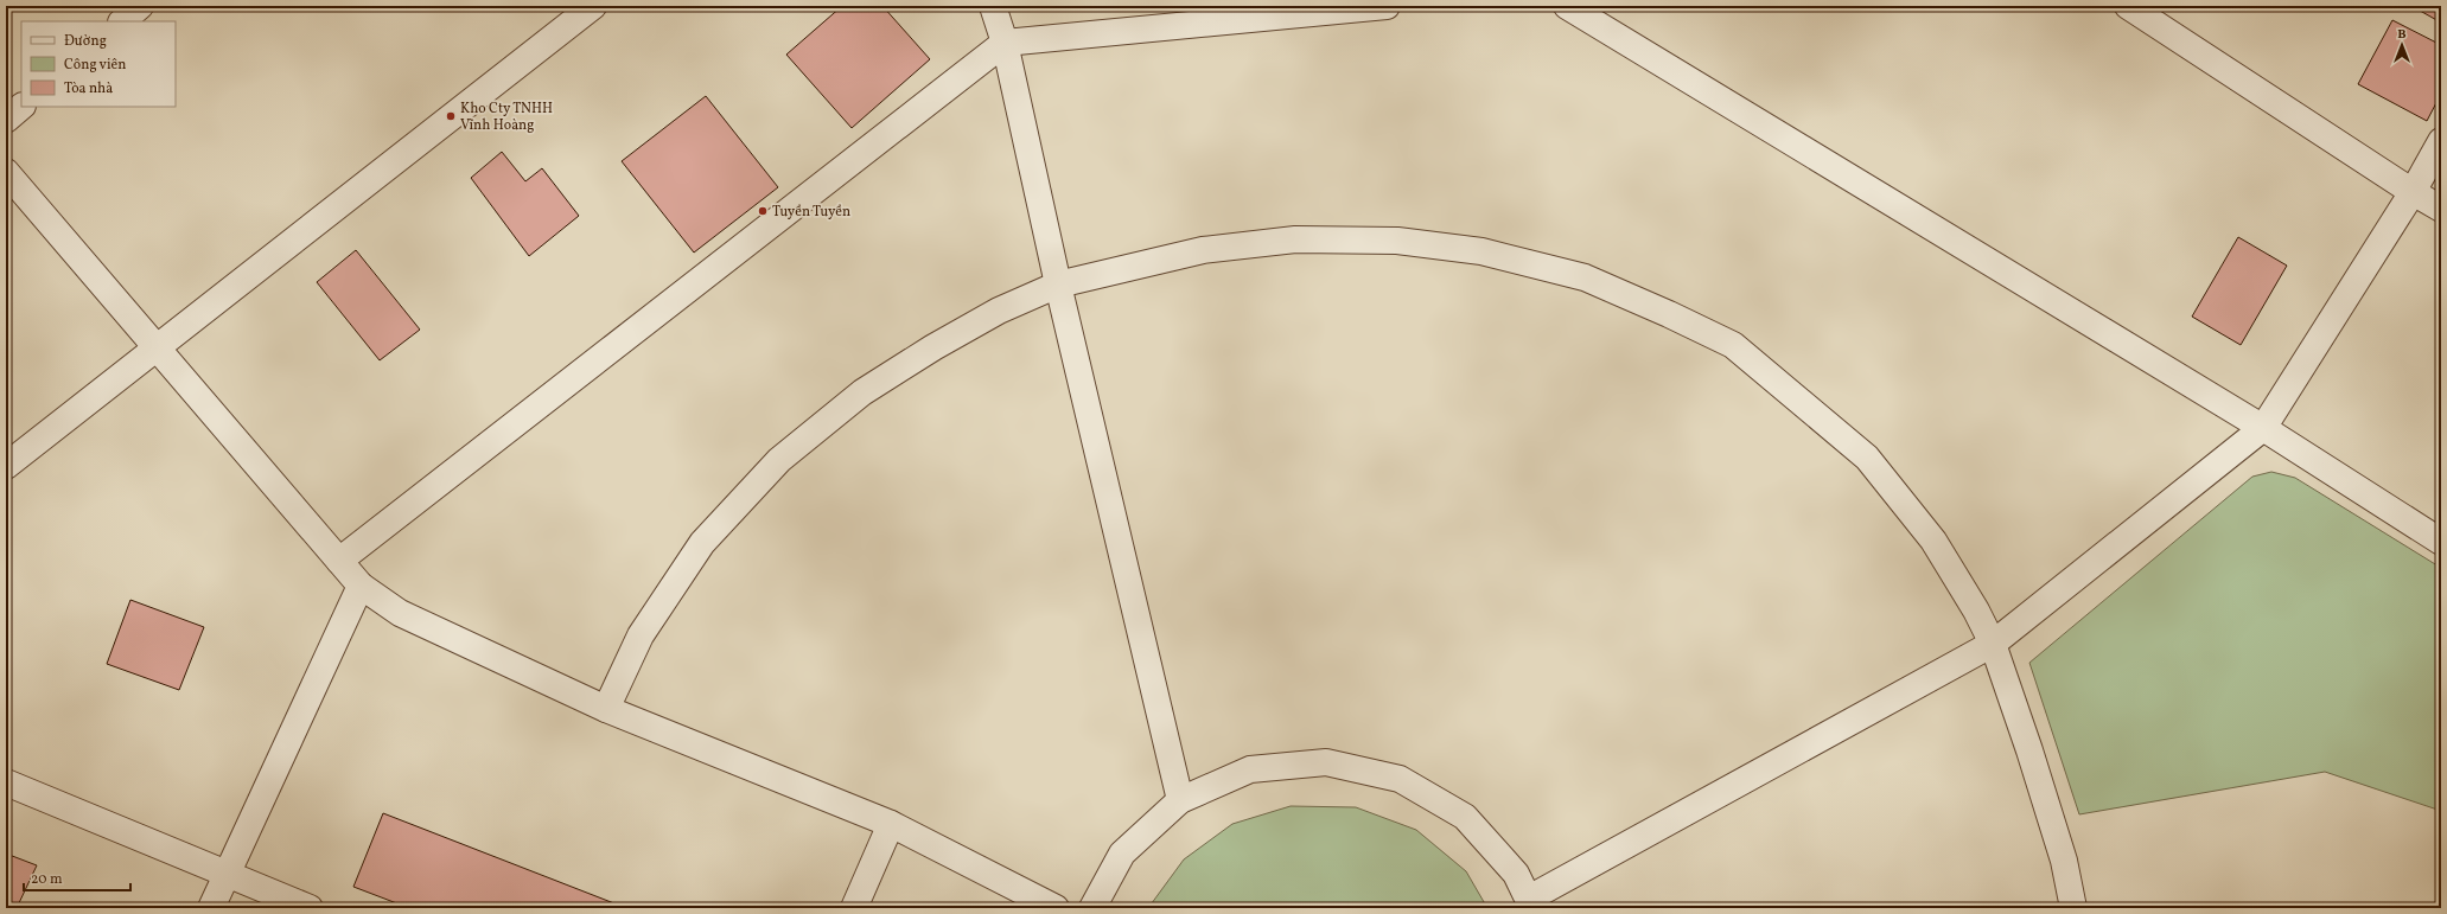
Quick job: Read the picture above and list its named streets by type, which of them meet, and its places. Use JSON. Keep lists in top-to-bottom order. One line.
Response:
{"places":["Kho Cty TNHH Vĩnh Hoàng","Tuyền Tuyền"],"legend":["Đường","Công viên","Tòa nhà"],"scale_bar":"20 m","north":"top"}
